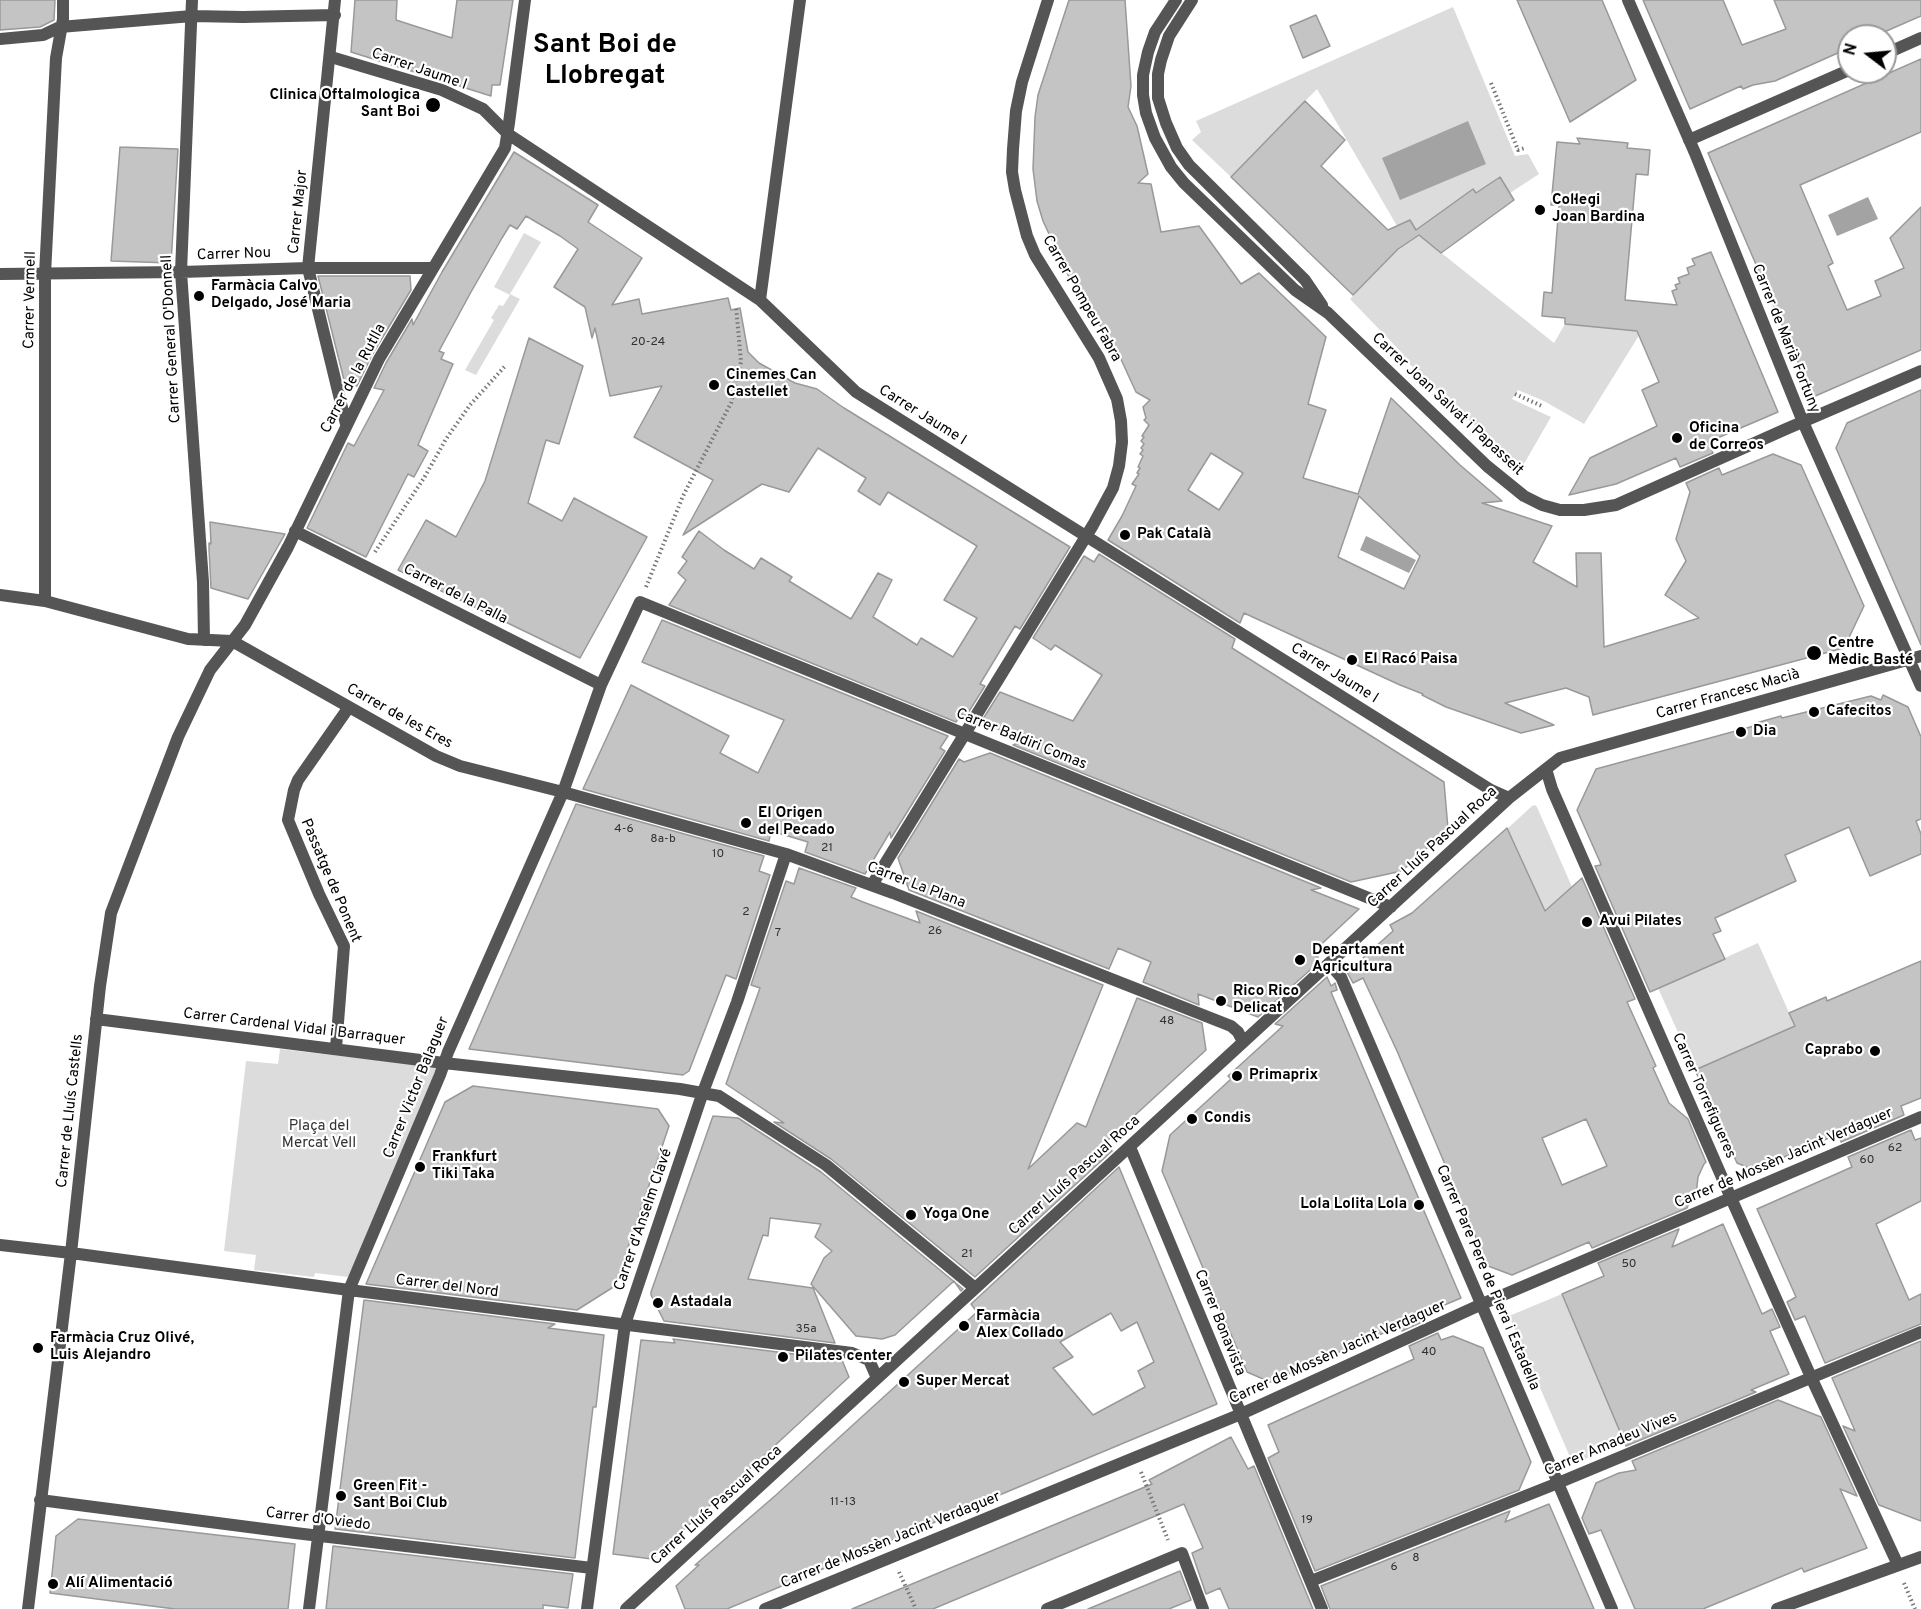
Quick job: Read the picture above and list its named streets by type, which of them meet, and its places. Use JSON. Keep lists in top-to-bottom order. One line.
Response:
{"streets":{"street":["Carrer Jaume I","Carrer Major","Carrer Nou","Carrer Pompeu Fabra","Carrer Vermell","Carrer General O'Donnell","Carrer de Marià Fortuny","Carrer de la Rutlla","Carrer Joan Salvat i Papasseit","Carrer de la Palla","Carrer Francesc Macià","Carrer de les Eres","Carrer Baldiri Comas","Carrer Lluís Pascual Roca","Passatge de Ponent","Carrer La Plana","Carrer Cardenal Vidal i Barraquer","Carrer Victor Balaguer","Carrer Torrefigueres","Carrer de Lluís Castells","Carrer de Mossèn Jacint Verdaguer","Carrer d'Anselm Clavé","Carrer Pare Pere de Piera i Estadella","Carrer del Nord","Carrer Bonavista","Carrer Amadeu Vives","Carrer d'Oviedo"]},"crossings":[["Carrer Jaume I","Carrer Major"],["Carrer Jaume I","Carrer Pompeu Fabra"],["Carrer Jaume I","Carrer de la Rutlla"],["Carrer Jaume I","Carrer Lluís Pascual Roca"],["Carrer Major","Carrer Nou"],["Carrer Major","Carrer de la Rutlla"],["Carrer Nou","Carrer Vermell"],["Carrer Nou","Carrer General O'Donnell"],["Carrer Nou","Carrer de la Rutlla"],["Carrer Pompeu Fabra","Carrer Baldiri Comas"],["Carrer Pompeu Fabra","Carrer La Plana"],["Carrer de Marià Fortuny","Carrer Joan Salvat i Papasseit"],["Carrer de Marià Fortuny","Carrer Francesc Macià"],["Carrer de la Rutlla","Carrer de la Palla"],["Carrer de la Rutlla","Carrer de les Eres"],["Carrer de la Rutlla","Carrer de Lluís Castells"],["Carrer de la Palla","Carrer Victor Balaguer"],["Carrer Francesc Macià","Carrer Lluís Pascual Roca"],["Carrer Francesc Macià","Carrer Torrefigueres"],["Carrer de les Eres","Passatge de Ponent"],["Carrer de les Eres","Carrer La Plana"],["Carrer de les Eres","Carrer Victor Balaguer"],["Carrer de les Eres","Carrer de Lluís Castells"],["Carrer Baldiri Comas","Carrer Lluís Pascual Roca"],["Carrer Baldiri Comas","Carrer Victor Balaguer"],["Carrer Lluís Pascual Roca","Carrer La Plana"],["Carrer Lluís Pascual Roca","Carrer Cardenal Vidal i Barraquer"],["Carrer Lluís Pascual Roca","Carrer Torrefigueres"],["Carrer Lluís Pascual Roca","Carrer Pare Pere de Piera i Estadella"],["Carrer Lluís Pascual Roca","Carrer del Nord"],["Carrer Lluís Pascual Roca","Carrer Bonavista"],["Passatge de Ponent","Carrer Cardenal Vidal i Barraquer"],["Carrer La Plana","Carrer Victor Balaguer"],["Carrer La Plana","Carrer d'Anselm Clavé"],["Carrer Cardenal Vidal i Barraquer","Carrer Victor Balaguer"],["Carrer Cardenal Vidal i Barraquer","Carrer de Lluís Castells"],["Carrer Cardenal Vidal i Barraquer","Carrer d'Anselm Clavé"],["Carrer Victor Balaguer","Carrer del Nord"],["Carrer Victor Balaguer","Carrer d'Oviedo"],["Carrer Torrefigueres","Carrer de Mossèn Jacint Verdaguer"],["Carrer Torrefigueres","Carrer Amadeu Vives"],["Carrer de Lluís Castells","Carrer del Nord"],["Carrer de Lluís Castells","Carrer d'Oviedo"],["Carrer de Mossèn Jacint Verdaguer","Carrer Pare Pere de Piera i Estadella"],["Carrer de Mossèn Jacint Verdaguer","Carrer Bonavista"],["Carrer d'Anselm Clavé","Carrer del Nord"],["Carrer d'Anselm Clavé","Carrer d'Oviedo"],["Carrer Pare Pere de Piera i Estadella","Carrer Amadeu Vives"],["Carrer Bonavista","Carrer Amadeu Vives"]],"districts":["Sant Boi de Llobregat"],"parks":["Plaça del Mercat Vell"],"places":["Clinica Oftalmologica Sant Boi","Col·legi Joan Bardina","Farmàcia Calvo Delgado, José Maria","Cinemes Can Castellet","Oficina de Correos","Pak Català","Centre Mèdic Basté","El Racó Paisa","Cafecitos","Dia","El Origen del Pecado","Avui Pilates","Departament Agricultura","Rico Rico Delicat","Caprabo","Primaprix","Condis","Frankfurt Tiki Taka","Lola Lolita Lola","Yoga One","Astadala","Farmàcia Alex Collado","Farmàcia Cruz Olivé, Luis Alejandro","Pilates center","Super Mercat","Green Fit - Sant Boi Club","Alí Alimentació"],"house_numbers":["20-24","4-6","8a-b","21","10","2","26","7","48","62","60","21","50","35a","40","11-13","19","8","6"],"north":"left"}
